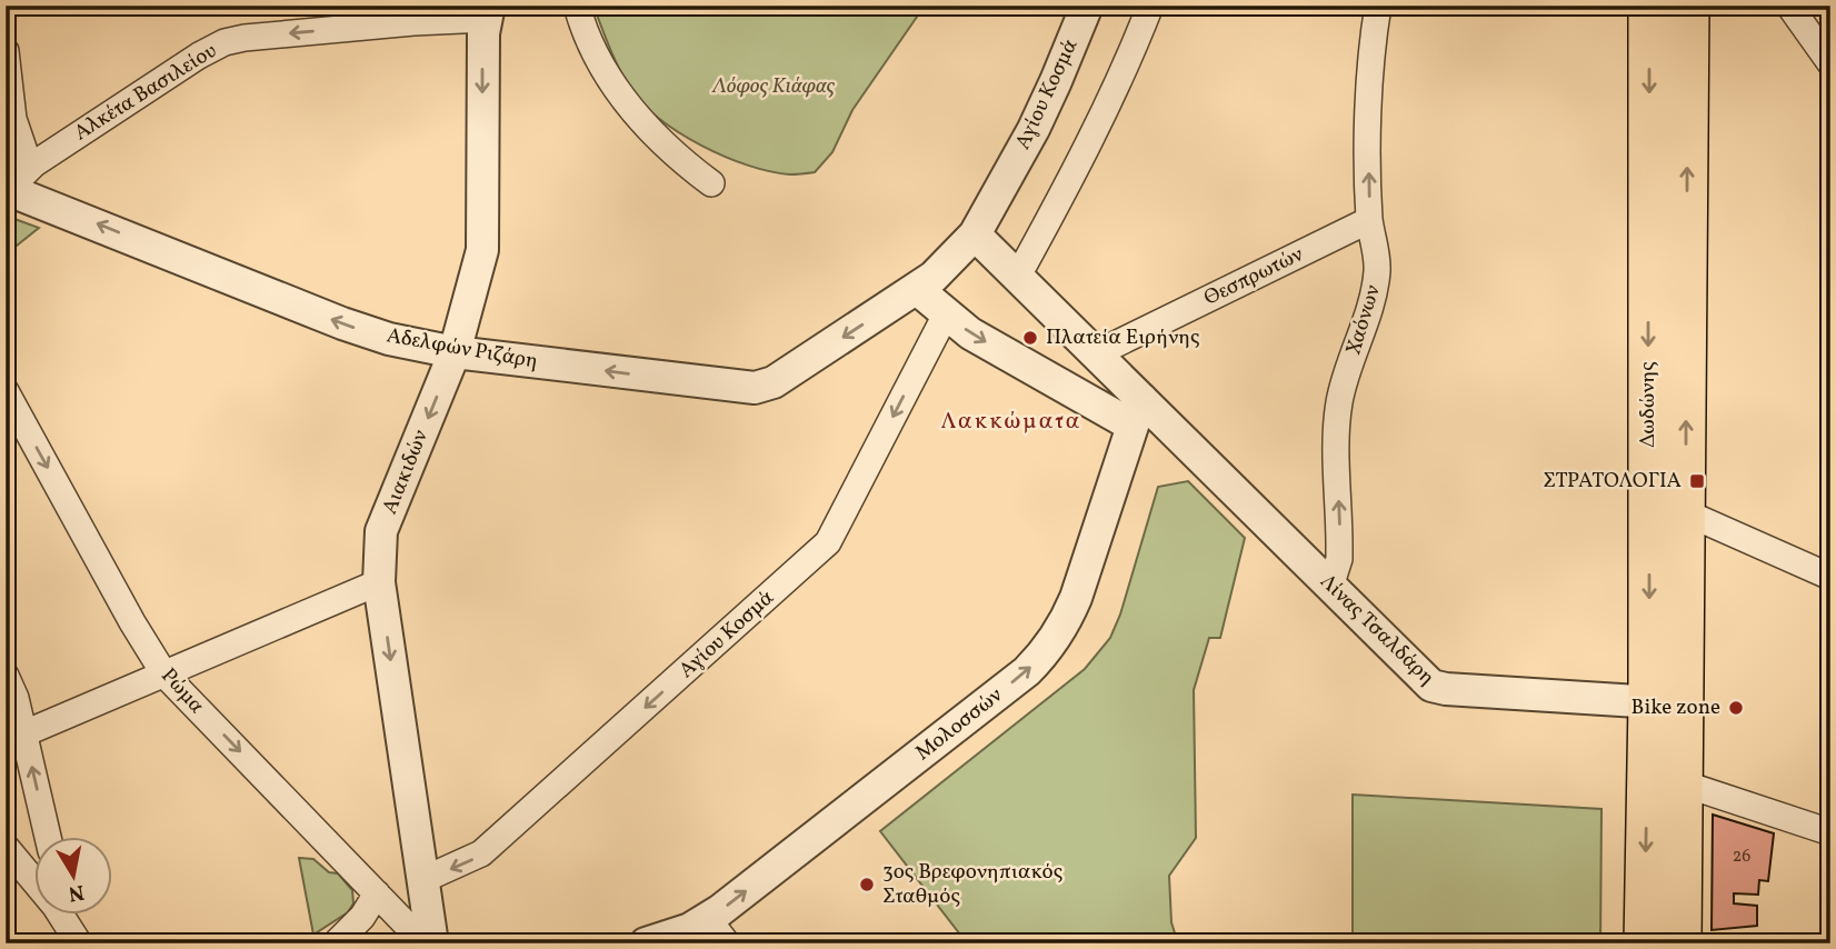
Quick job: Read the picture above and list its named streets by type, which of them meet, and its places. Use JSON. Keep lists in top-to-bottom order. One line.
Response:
{"streets":{"main road":["Δωδώνης"],"street":["Αλκέτα Βασιλείου","Αγίου Κοσμά","Θεσπρωτών","Χαόνων","Αδελφών Ριζάρη","Αιακιδών","Λίνας Τσαλδάρη","Ρώμα","Μολοσσών"]},"crossings":[["Αλκέτα Βασιλείου","Αδελφών Ριζάρη"],["Αλκέτα Βασιλείου","Αιακιδών"],["Αγίου Κοσμά","Αδελφών Ριζάρη"],["Αγίου Κοσμά","Αιακιδών"],["Θεσπρωτών","Χαόνων"],["Χαόνων","Λίνας Τσαλδάρη"],["Αδελφών Ριζάρη","Αιακιδών"],["Δωδώνης","Λίνας Τσαλδάρη"],["Λίνας Τσαλδάρη","Μολοσσών"]],"one_way":["Αλκέτα Βασιλείου","Αγίου Κοσμά","Χαόνων","Αδελφών Ριζάρη","Αιακιδών","Ρώμα","Μολοσσών"],"districts":["Λακκώματα"],"parks":["Λόφος Κιάφας"],"places":{"other":["Πλατεία Ειρήνης","Bike zone","3ος Βρεφονηπιακός Σταθμός"],"transit":["ΣΤΡΑΤΟΛΟΓΙΑ"]},"house_numbers":["26"],"north":"bottom"}
